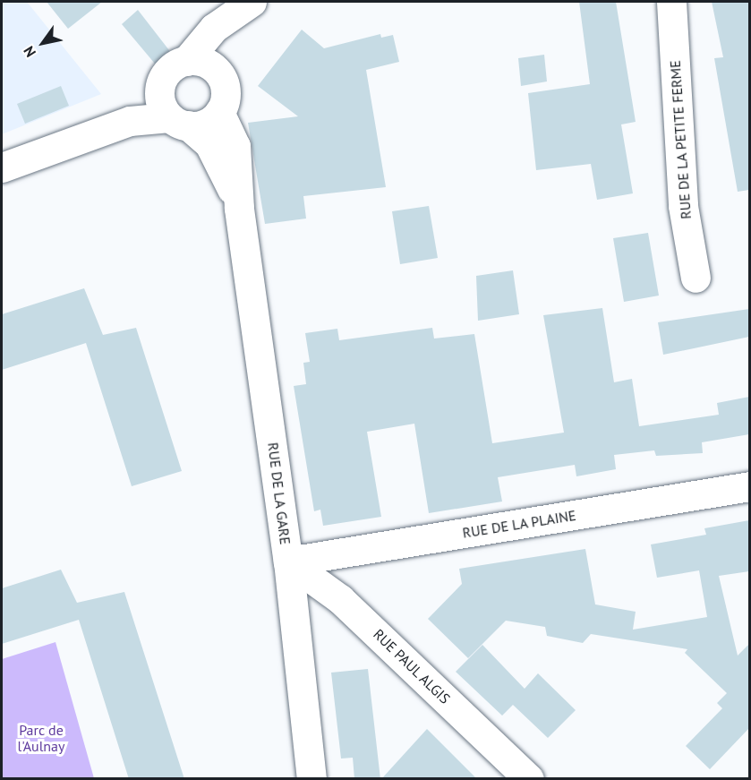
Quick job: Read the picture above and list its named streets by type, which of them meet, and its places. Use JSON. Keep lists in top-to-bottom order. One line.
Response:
{"streets":{"street":["RUE DE LA PETITE FERME","RUE DE LA GARE","RUE DE LA PLAINE","RUE PAUL ALGIS"]},"crossings":[["RUE DE LA GARE","RUE DE LA PLAINE"],["RUE DE LA GARE","RUE PAUL ALGIS"],["RUE DE LA PLAINE","RUE PAUL ALGIS"]],"parks":["Parc de l'Aulnay"],"north":"bottom left"}
